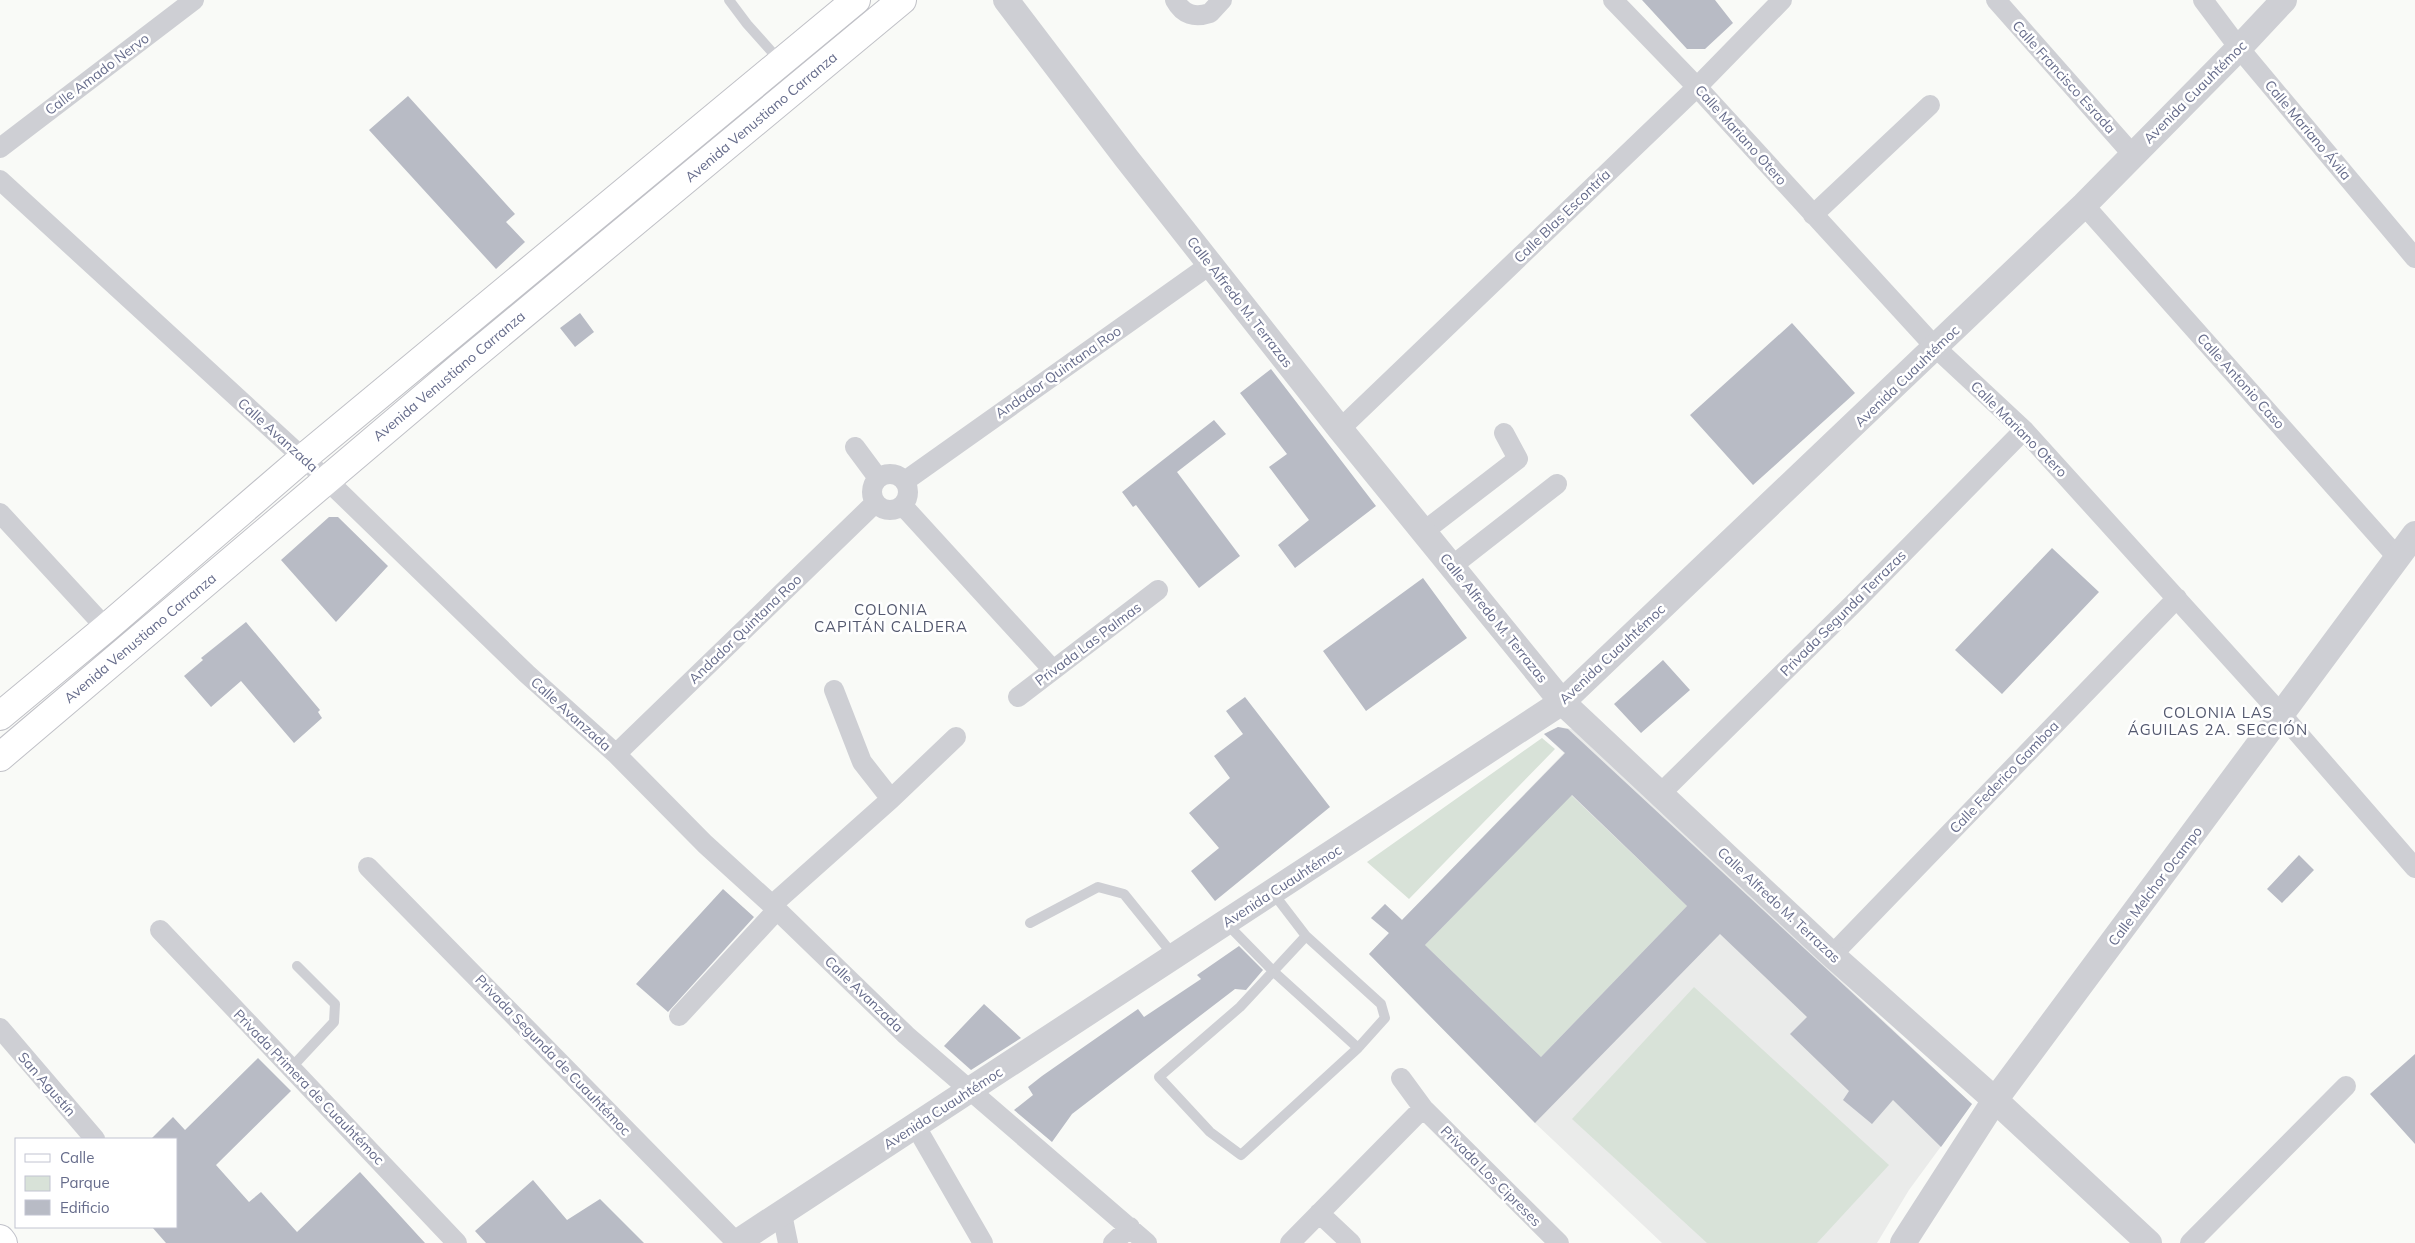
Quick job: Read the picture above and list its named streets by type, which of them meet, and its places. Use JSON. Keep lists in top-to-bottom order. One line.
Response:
{"streets":{"main road":["Avenida Venustiano Carranza"],"street":["Calle Amado Nervo","Calle Francisco Esrada","Avenida Cuauhtémoc","Calle Mariano Ávila","Calle Mariano Otero","Calle Blas Escontría","Calle Alfredo M. Terrazas","Andador Quintana Roo","Calle Antonio Caso","Calle Avanzada","Privada Segunda Terrazas","Privada Las Palmas","Calle Federico Gamboa","Calle Melchor Ocampo","Privada Segunda de Cuauhtémoc","San Agustín","Privada Primera de Cuauhtémoc","Privada Los Cipreses"]},"crossings":[["Calle Francisco Esrada","Avenida Cuauhtémoc"],["Avenida Cuauhtémoc","Calle Mariano Ávila"],["Avenida Cuauhtémoc","Calle Mariano Otero"],["Avenida Cuauhtémoc","Calle Alfredo M. Terrazas"],["Avenida Cuauhtémoc","Calle Antonio Caso"],["Avenida Cuauhtémoc","Calle Avanzada"],["Avenida Cuauhtémoc","Privada Segunda de Cuauhtémoc"],["Avenida Venustiano Carranza","Calle Avanzada"],["Calle Mariano Otero","Calle Blas Escontría"],["Calle Mariano Otero","Privada Segunda Terrazas"],["Calle Mariano Otero","Calle Federico Gamboa"],["Calle Mariano Otero","Calle Melchor Ocampo"],["Calle Blas Escontría","Calle Alfredo M. Terrazas"],["Calle Alfredo M. Terrazas","Andador Quintana Roo"],["Calle Alfredo M. Terrazas","Privada Segunda Terrazas"],["Calle Alfredo M. Terrazas","Calle Federico Gamboa"],["Calle Alfredo M. Terrazas","Calle Melchor Ocampo"],["Andador Quintana Roo","Calle Avanzada"],["Calle Antonio Caso","Calle Melchor Ocampo"]],"districts":["COLONIA CAPITÁN CALDERA","COLONIA LAS ÁGUILAS 2A. SECCIÓN"],"legend":["Calle","Parque","Edificio"]}
